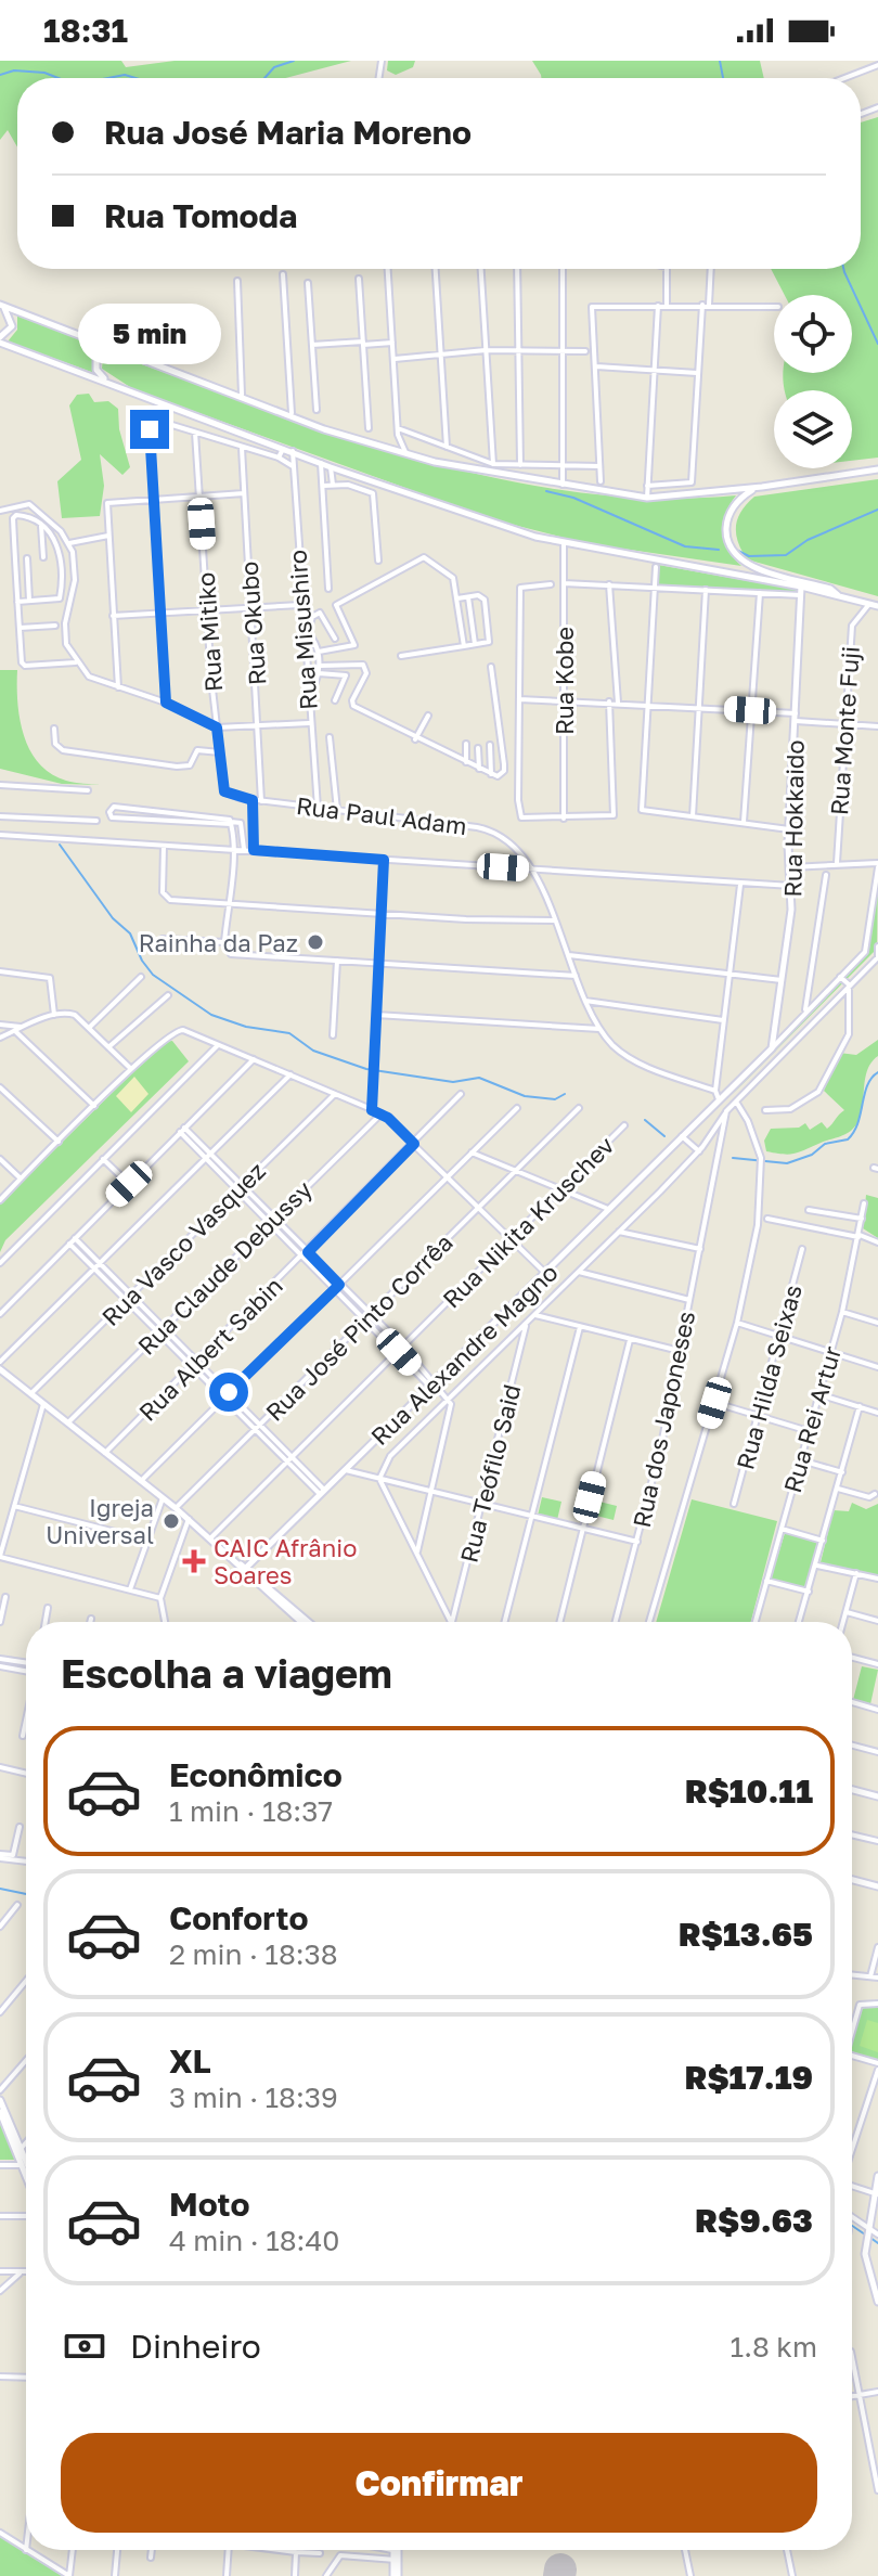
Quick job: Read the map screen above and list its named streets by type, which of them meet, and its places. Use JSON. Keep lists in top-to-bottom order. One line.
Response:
{"streets":{"main road":["Rua Hokkaido","Rua Alexandre Magno"],"street":["Rua Okubo","Rua Misushiro","Rua Mitiko","Rua Kobe","Rua Monte Fuji","Rua Paul Adam","Rua Nikita Kruschev","Rua Vasco Vasquez","Rua Claude Debussy","Rua José Pinto Corrêa","Rua Albert Sabin","Rua Hilda Seixas","Rua dos Japoneses","Rua Rei Artur","Rua Teófilo Said"]},"crossings":[["Rua Okubo","Rua Paul Adam"],["Rua Misushiro","Rua Paul Adam"],["Rua Mitiko","Rua Paul Adam"],["Rua Hokkaido","Rua Alexandre Magno"]],"places":{"other":["Rainha da Paz","Igreja Universal"],"health":["CAIC Afrânio Soares"]},"page":{"status":"18:31","banner":["Rua José Maria Moreno","Rua Tomoda"],"bubble":"5 min","heading":"Escolha a viagem","list":[{"name":"Econômico","note":"1 min · 18:37","value":"R$10.11"},{"name":"Conforto","note":"2 min · 18:38","value":"R$13.65"},{"name":"XL","note":"3 min · 18:39","value":"R$17.19"},{"name":"Moto","note":"4 min · 18:40","value":"R$9.63"}],"pay":["Dinheiro","1.8 km"],"buttons":"Confirmar"}}
